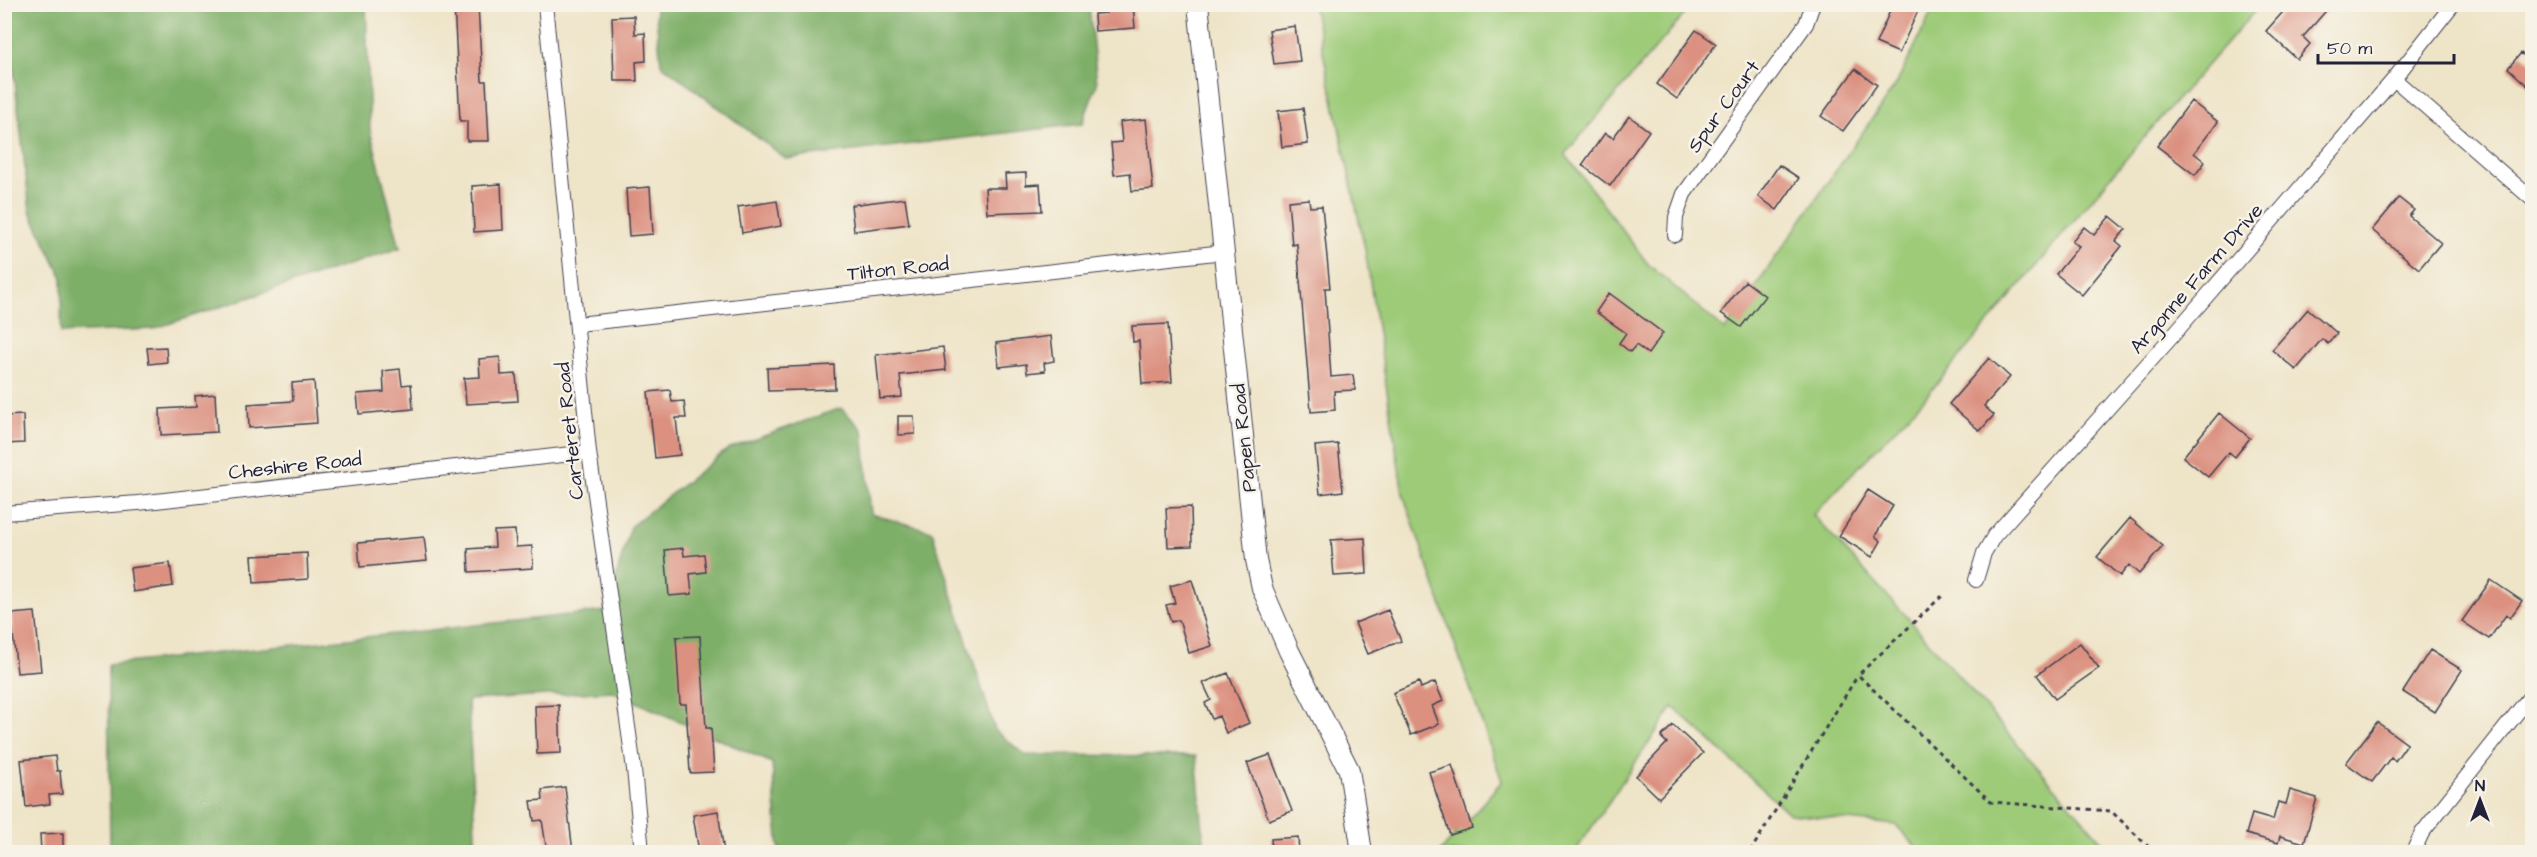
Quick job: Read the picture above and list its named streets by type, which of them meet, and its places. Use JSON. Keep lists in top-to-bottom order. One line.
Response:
{"streets":{"street":["Spur Court","Tilton Road","Argonne Farm Drive","Carteret Road","Papen Road","Cheshire Road"]},"crossings":[["Tilton Road","Carteret Road"],["Tilton Road","Papen Road"],["Carteret Road","Cheshire Road"]],"scale_bar":"50 m","north":"top"}
